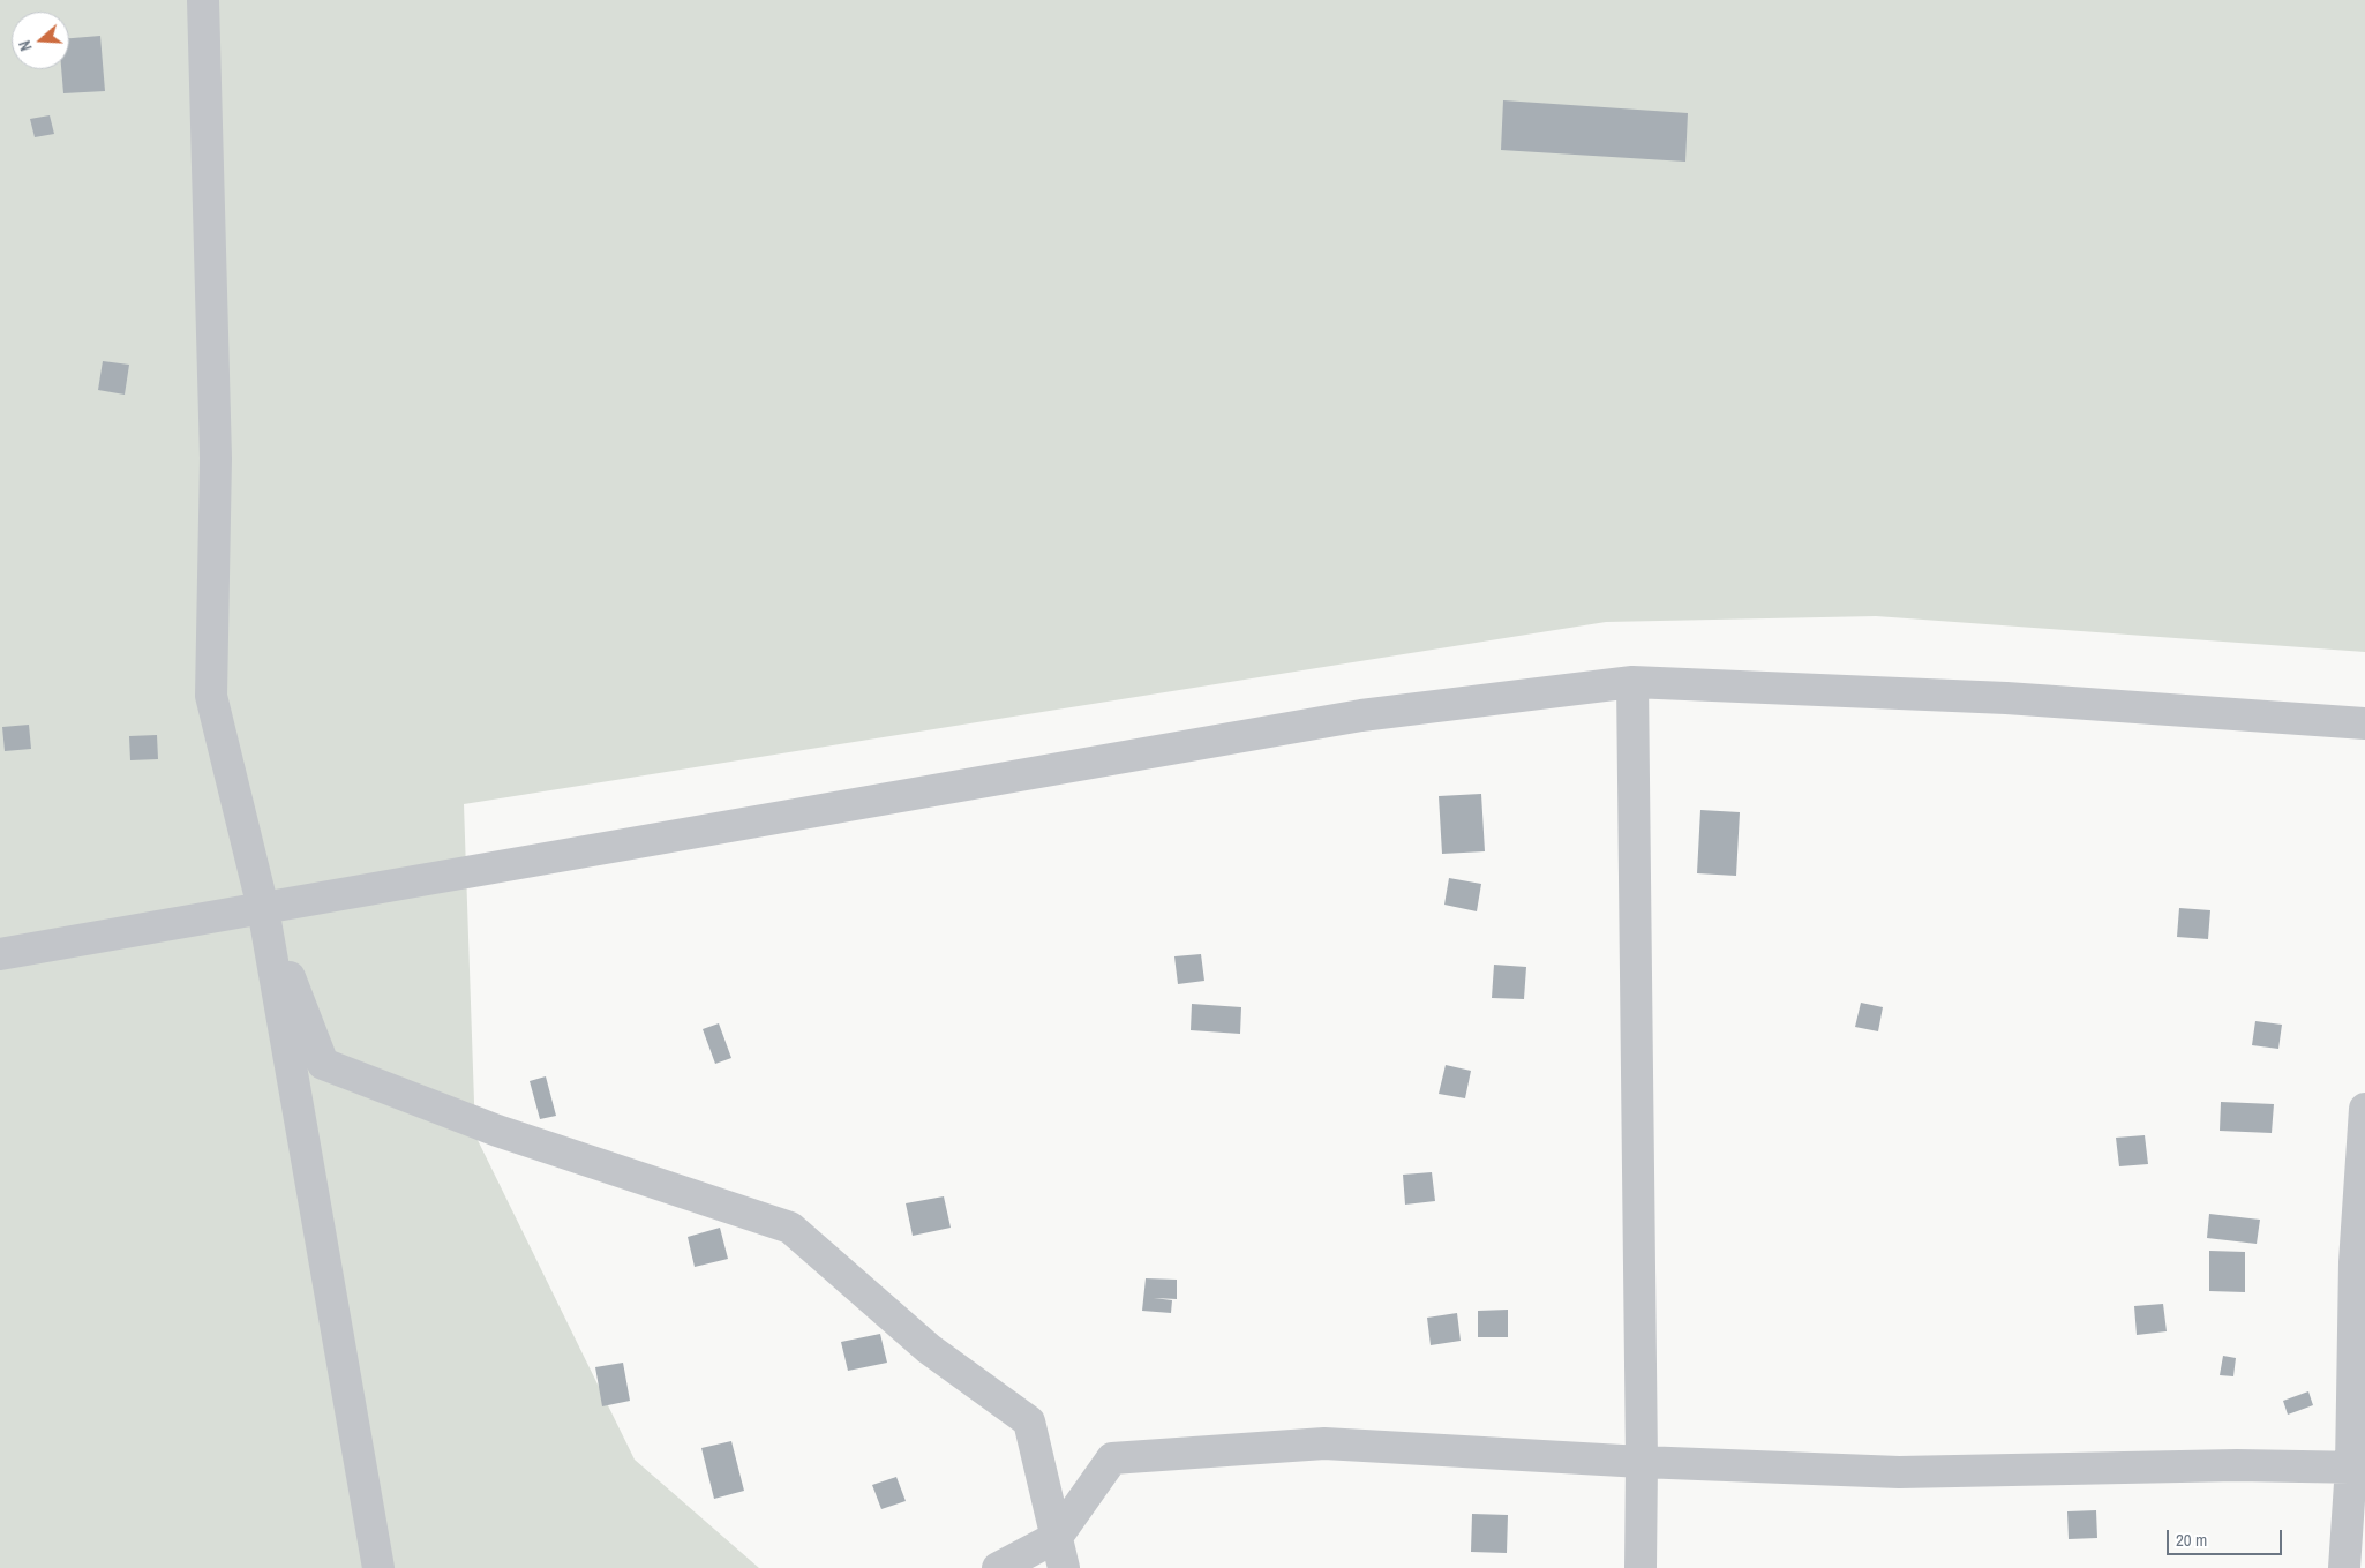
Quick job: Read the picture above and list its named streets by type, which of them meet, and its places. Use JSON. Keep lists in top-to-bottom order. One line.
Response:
{"scale_bar":"20 m","north":"left"}
